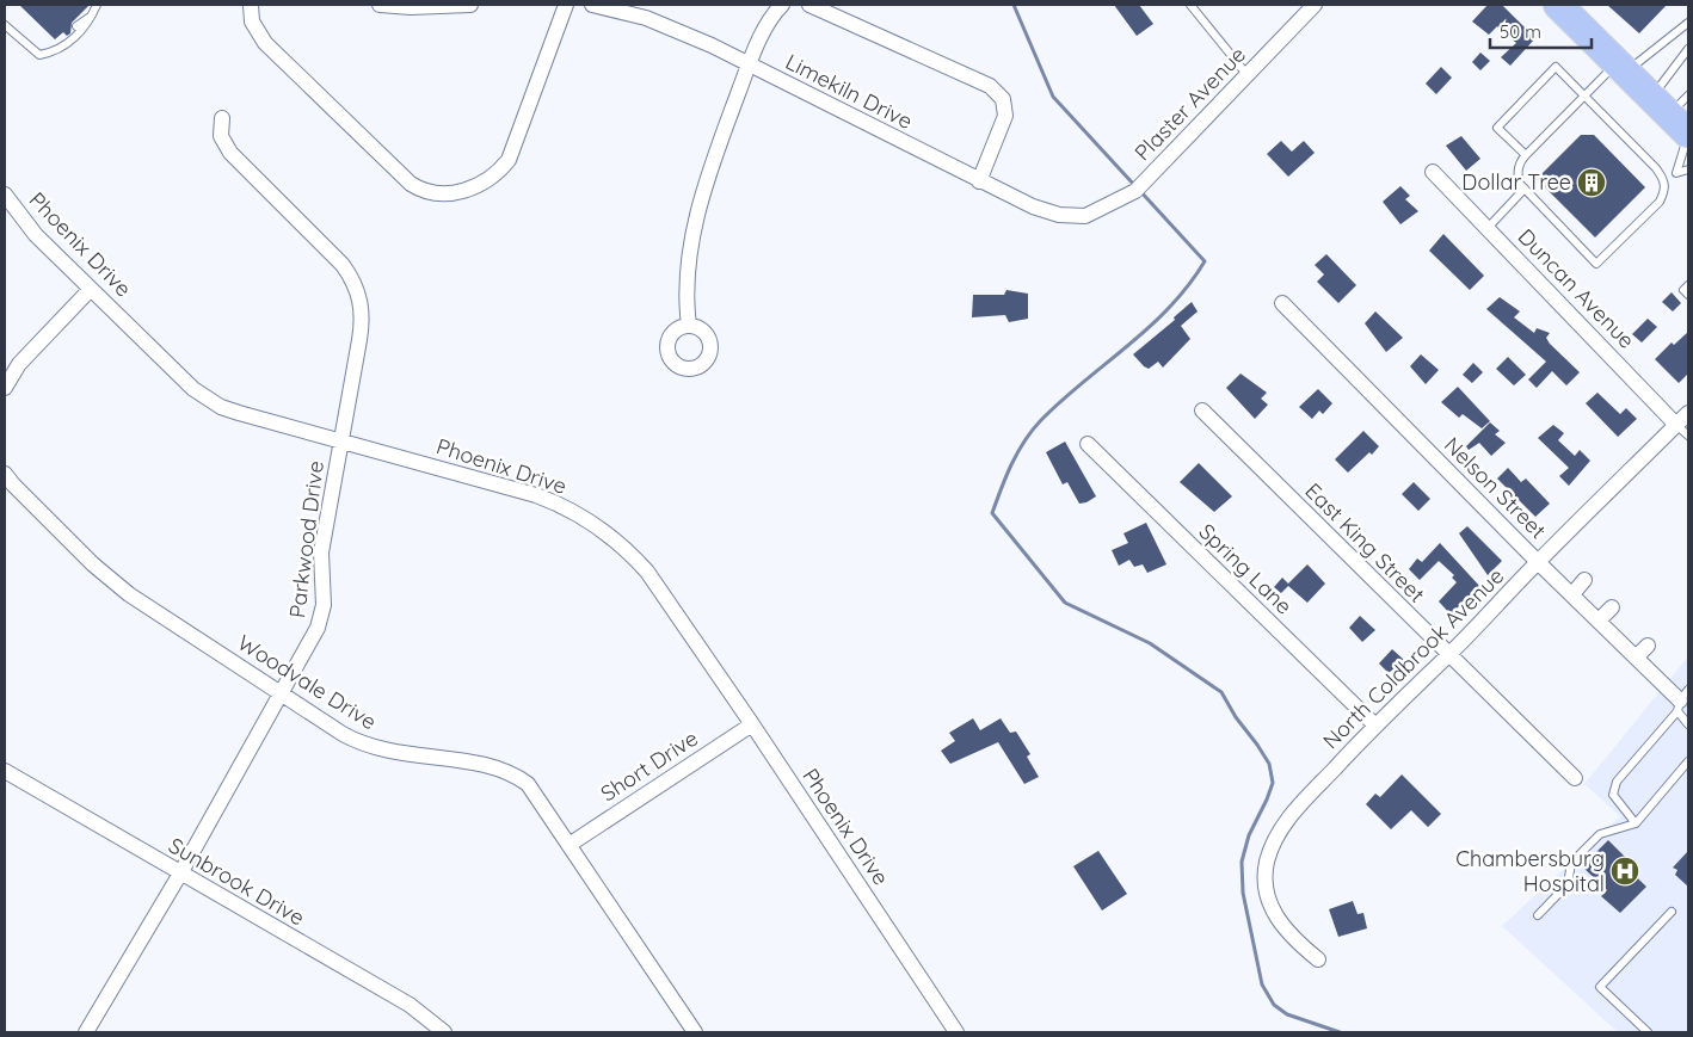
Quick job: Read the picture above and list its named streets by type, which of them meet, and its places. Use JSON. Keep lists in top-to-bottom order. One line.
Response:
{"streets":{"street":["Limekiln Drive","Plaster Avenue","Phoenix Drive","Duncan Avenue","Nelson Street","Parkwood Drive","East King Street","Spring Lane","North Coldbrook Avenue","Woodvale Drive","Short Drive","Sunbrook Drive"]},"crossings":[["Limekiln Drive","Plaster Avenue"],["Phoenix Drive","Parkwood Drive"],["Phoenix Drive","Short Drive"],["Duncan Avenue","North Coldbrook Avenue"],["Nelson Street","North Coldbrook Avenue"],["Parkwood Drive","Woodvale Drive"],["Parkwood Drive","Sunbrook Drive"],["East King Street","North Coldbrook Avenue"],["Spring Lane","North Coldbrook Avenue"],["Woodvale Drive","Short Drive"]],"places":{"building":["Dollar Tree"],"hospital":["Chambersburg Hospital"]},"scale_bar":"50 m"}
